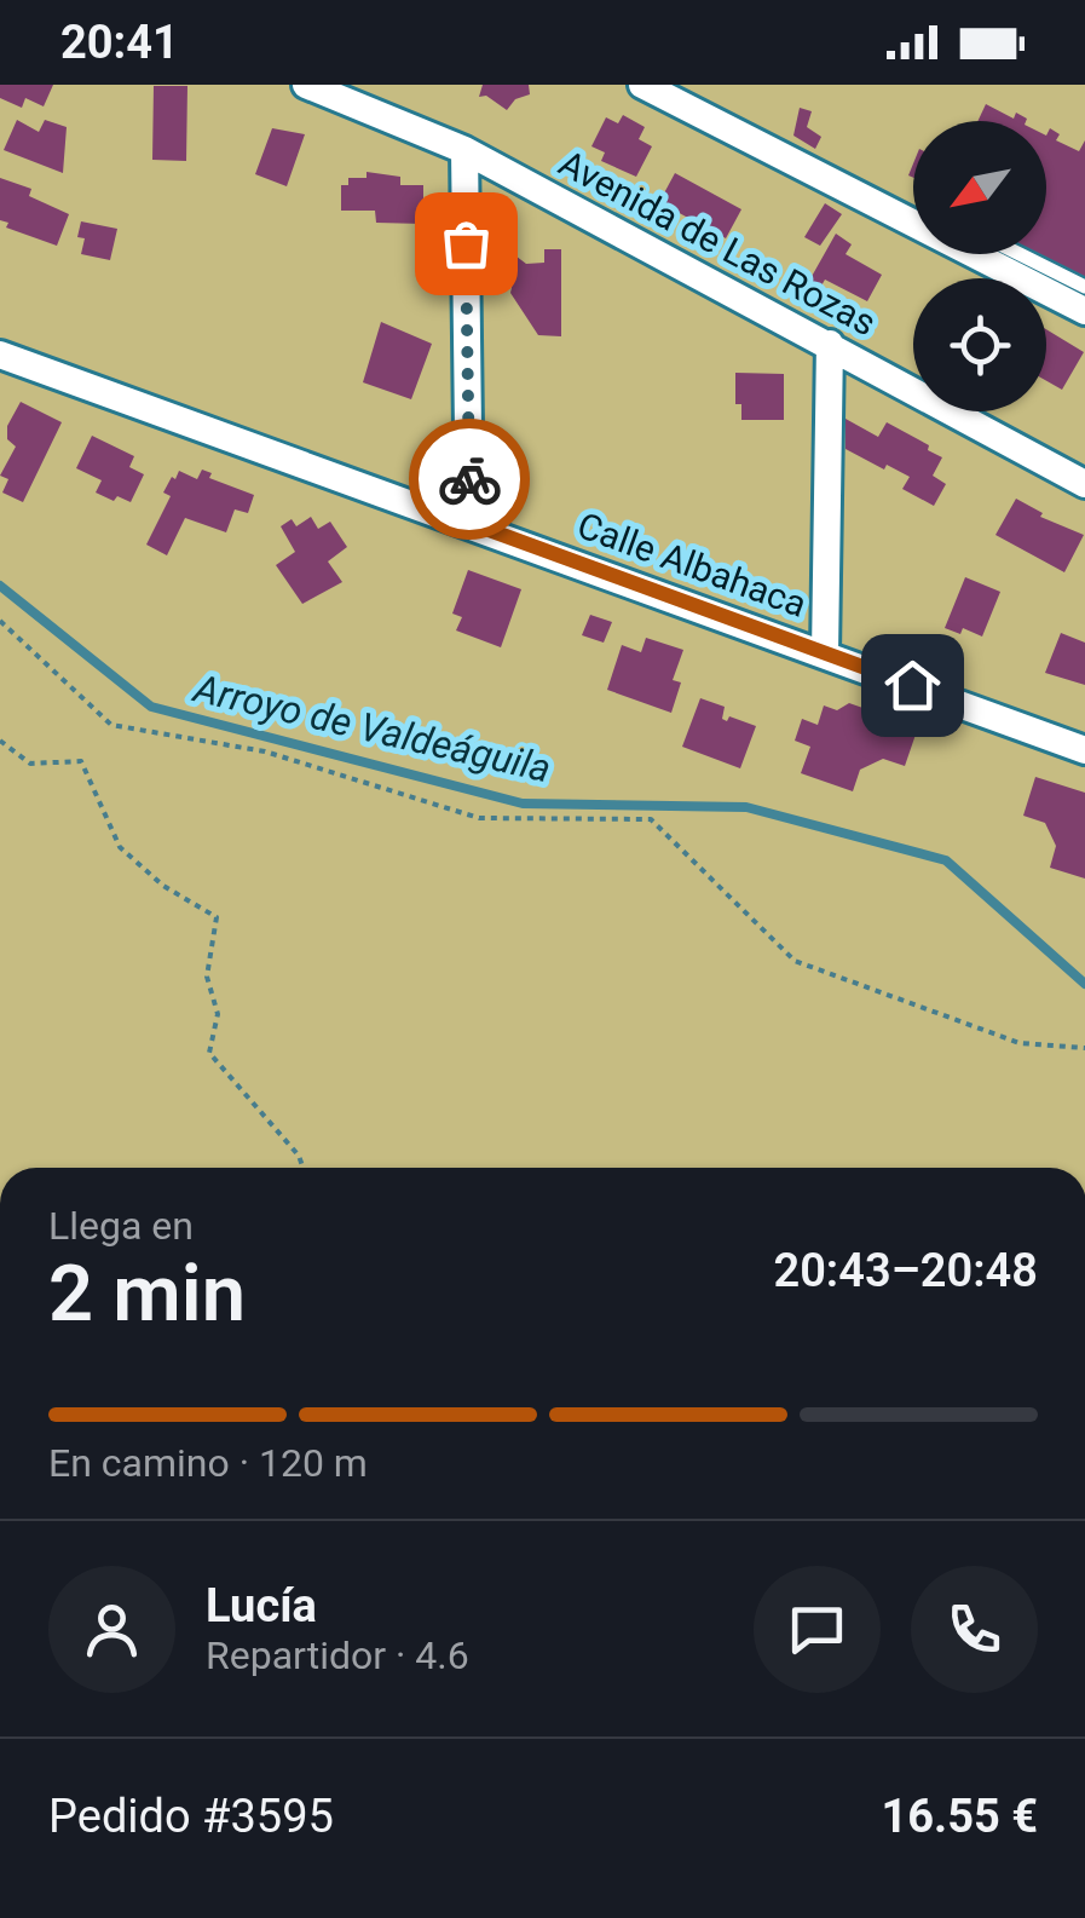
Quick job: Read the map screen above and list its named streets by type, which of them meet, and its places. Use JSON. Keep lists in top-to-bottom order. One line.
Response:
{"streets":{"street":["Avenida de Las Rozas","Calle Albahaca"]},"water":["Arroyo de Valdeáguila"],"north":"bottom left","page":{"status":"20:41","heading":["2 min","Llega en","20:43–20:48"],"panel":["Lucía","Repartidor · 4.6","Pedido #3595","16.55 €"],"bar":"En camino · 120 m"}}
